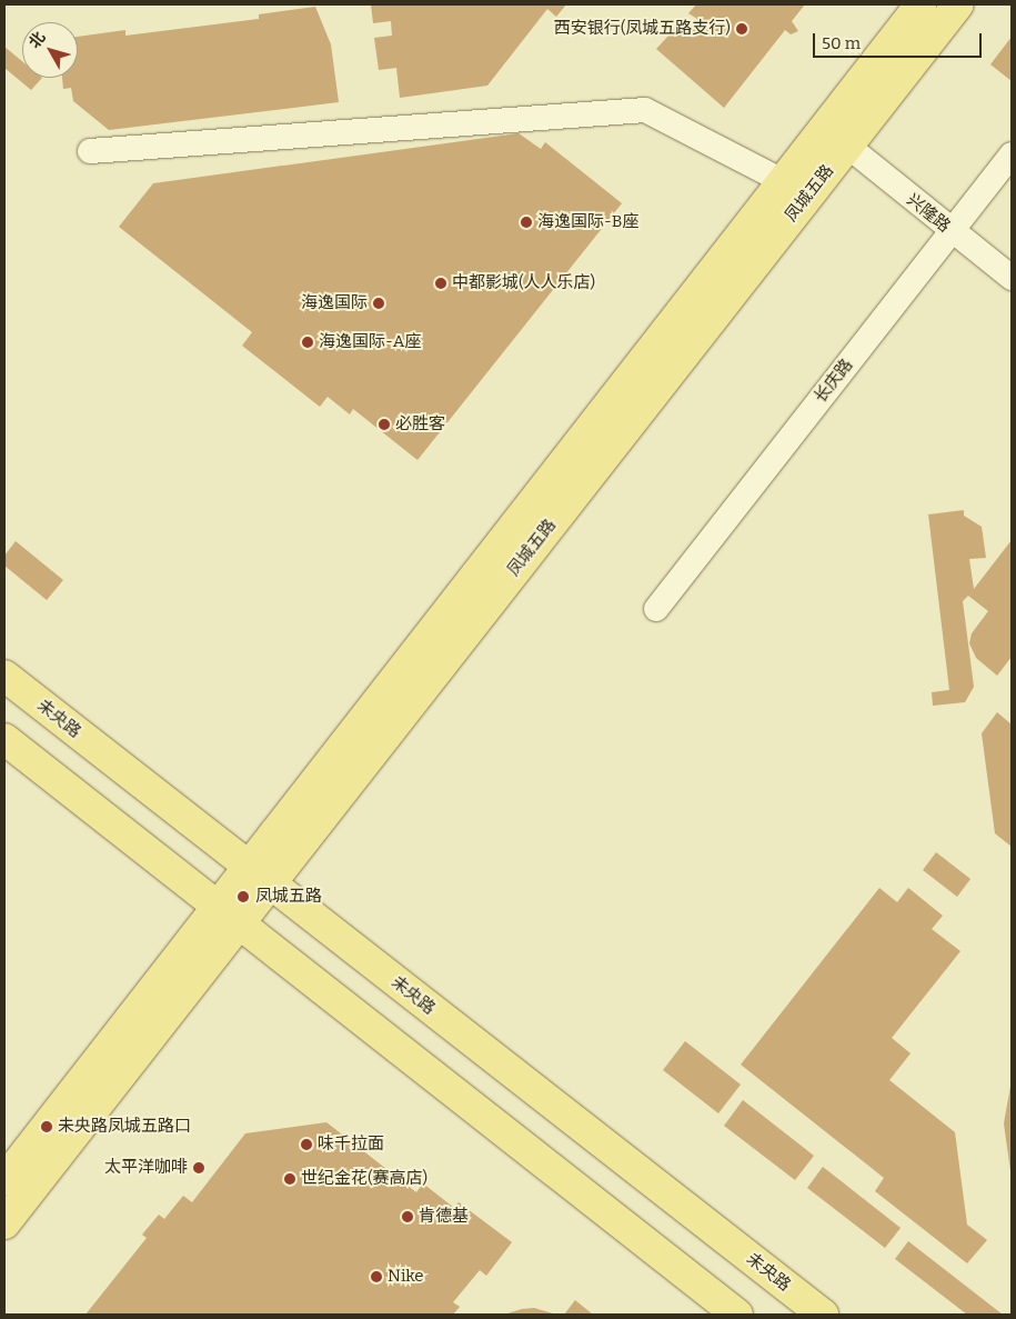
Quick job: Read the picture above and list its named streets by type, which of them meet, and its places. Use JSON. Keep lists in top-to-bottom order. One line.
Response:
{"streets":{"main road":["凤城五路","未央路"],"street":["兴隆路","长庆路"]},"crossings":[["凤城五路","兴隆路"],["凤城五路","未央路"],["兴隆路","长庆路"]],"places":["西安银行(凤城五路支行)","海逸国际-B座","中都影城(人人乐店)","海逸国际","海逸国际-A座","必胜客","凤城五路","未央路凤城五路口","味千拉面","太平洋咖啡","世纪金花(赛高店)","肯德基","Nike"],"scale_bar":"50 m","north":"top left"}
